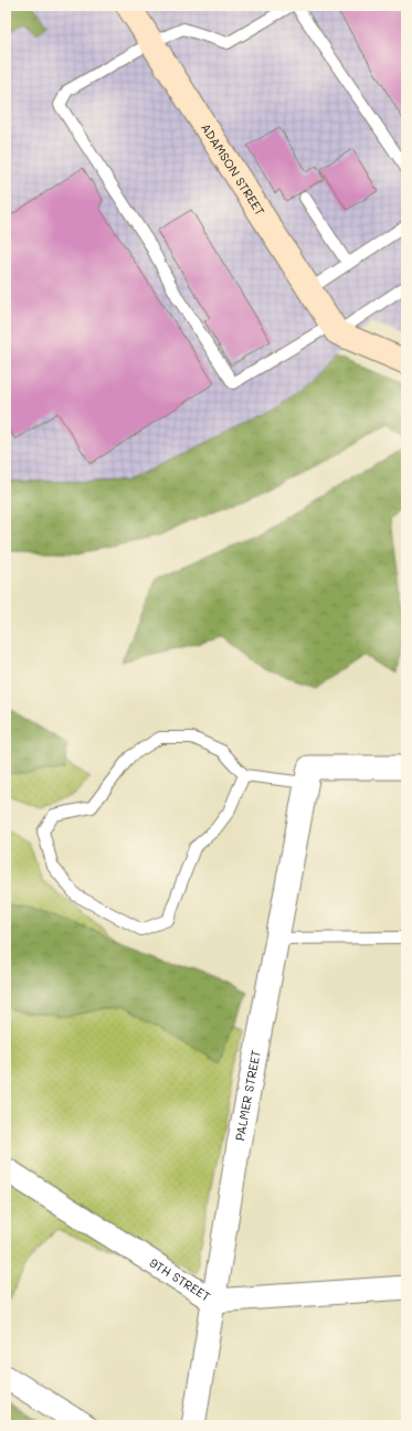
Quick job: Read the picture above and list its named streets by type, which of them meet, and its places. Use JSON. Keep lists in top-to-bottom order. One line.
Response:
{"streets":{"street":["ADAMSON STREET","PALMER STREET","9TH STREET"]},"crossings":[["PALMER STREET","9TH STREET"]]}
